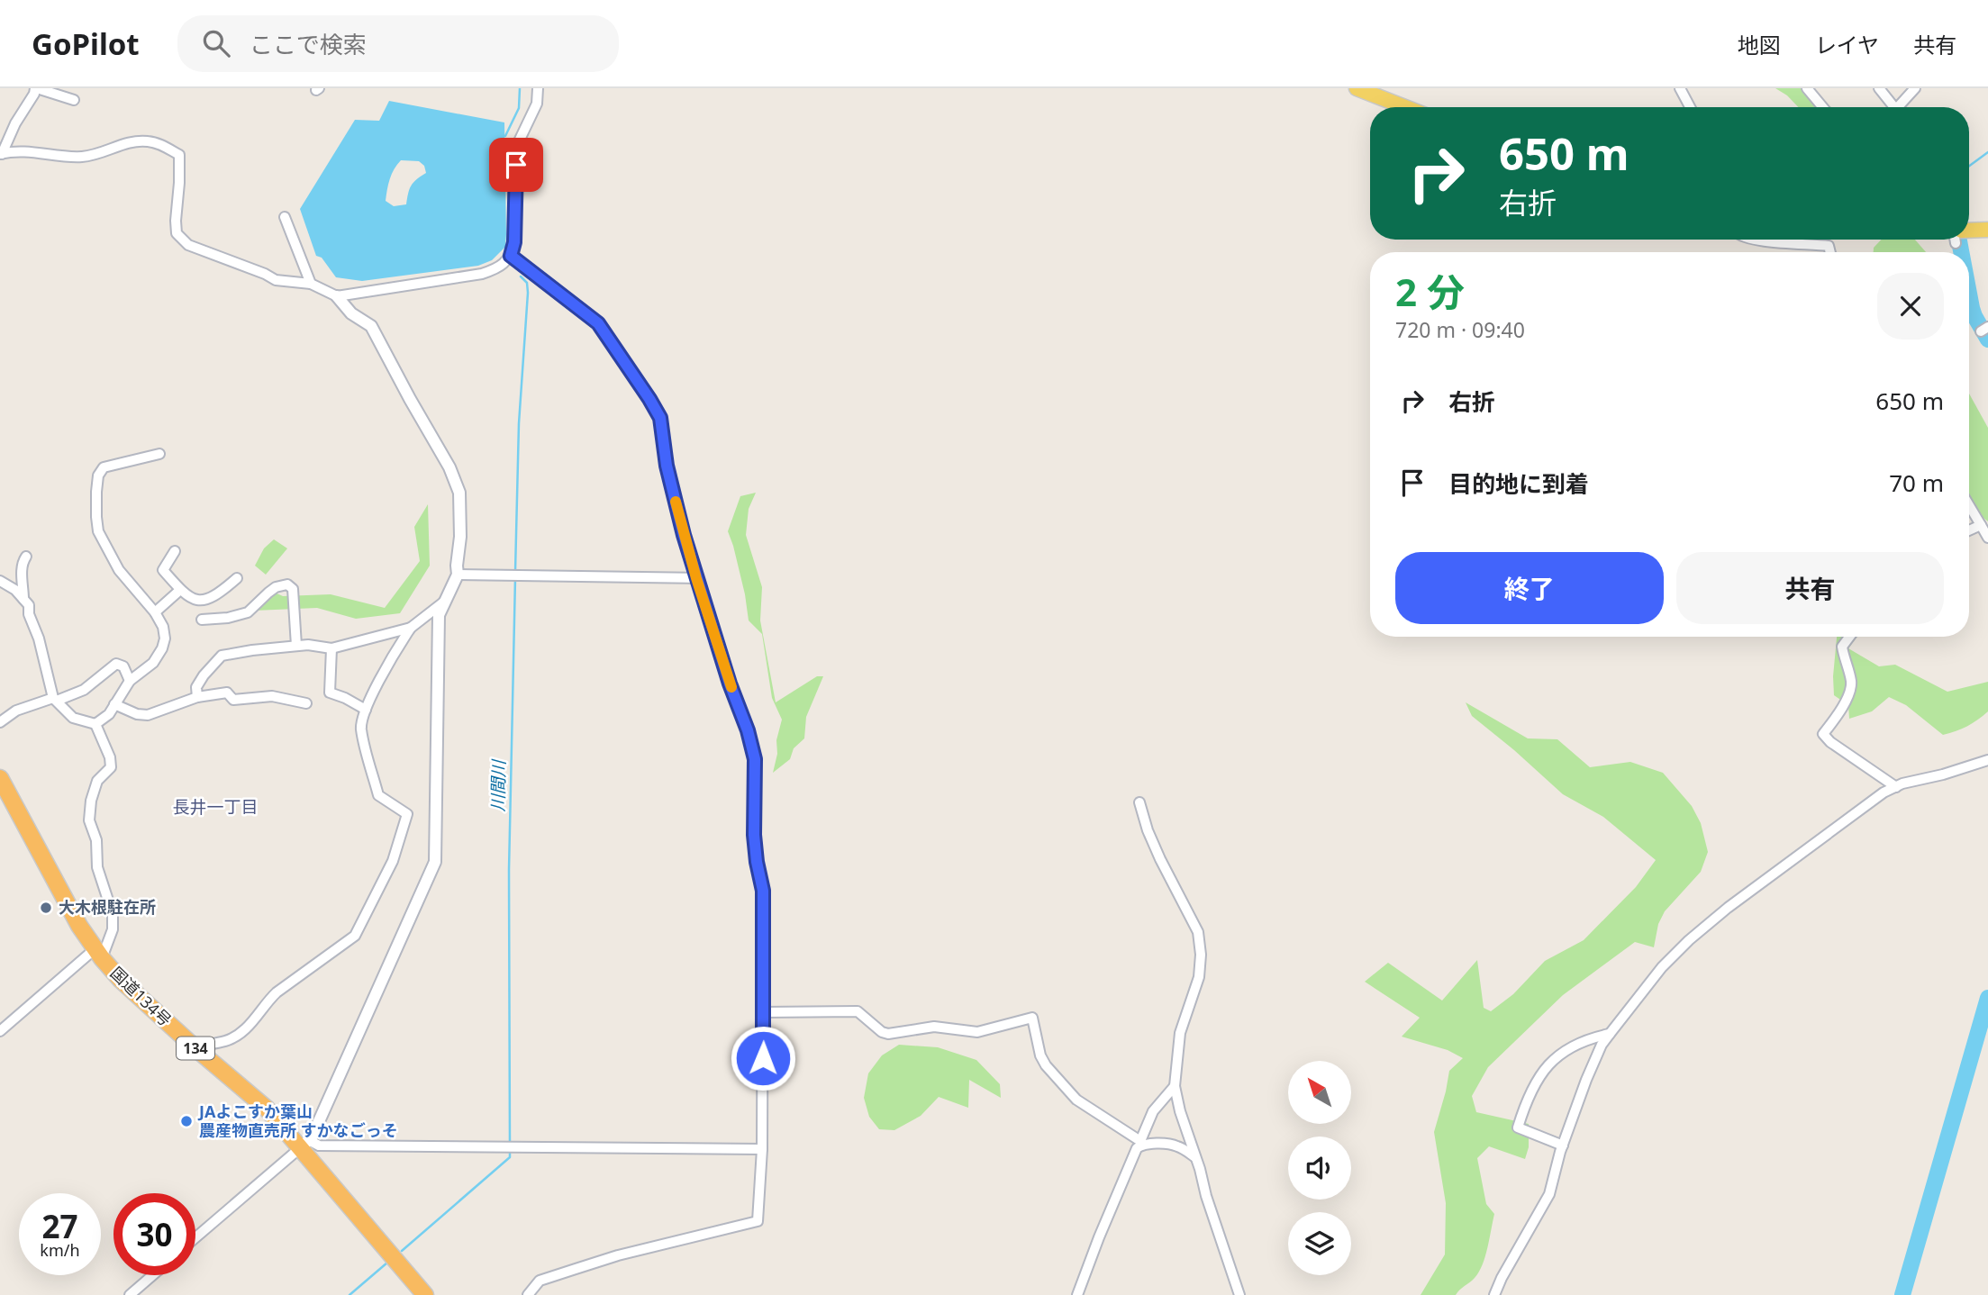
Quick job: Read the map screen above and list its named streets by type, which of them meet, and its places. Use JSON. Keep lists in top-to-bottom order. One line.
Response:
{"streets":{"highway":["国道134号","134"]},"districts":["長井一丁目"],"water":["川間川"],"places":["大木根駐在所","JAよこすか葉山 農産物直売所 すかなごっそ"],"north":"top left","page":{"header":"GoPilot","search":"ここで検索","nav":["地図","レイヤ","共有"],"turn":["650 m","右折"],"heading":["2 分","720 m · 09:40"],"list":[{"name":"右折","value":"650 m"},{"name":"目的地に到着","value":"70 m"}],"buttons":["終了","共有"],"speed":"27 km/h","limit":"30"}}
